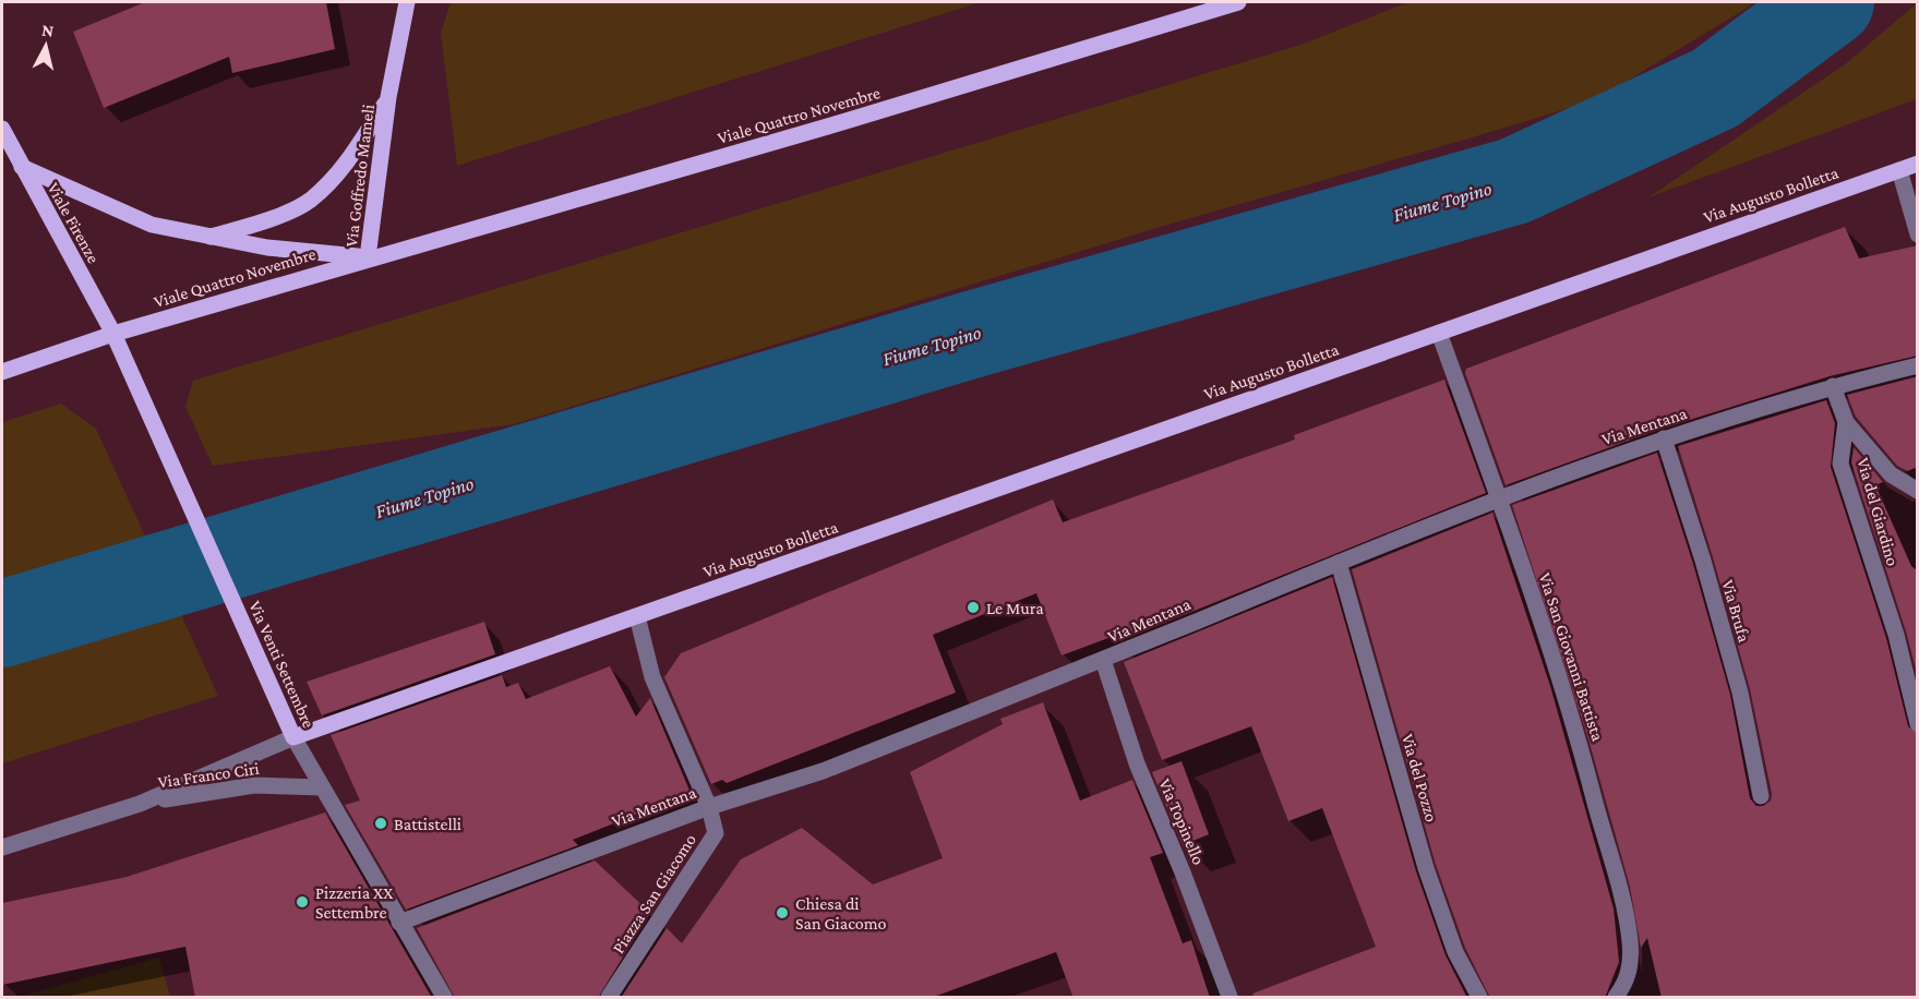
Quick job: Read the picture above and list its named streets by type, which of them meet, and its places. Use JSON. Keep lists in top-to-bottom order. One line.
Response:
{"streets":{"main road":["Viale Quattro Novembre","Via Goffredo Mameli","Via Augusto Bolletta","Viale Firenze","Via Venti Settembre"],"street":["Via Mentana","Via del Giardino","Via Brufa","Via San Giovanni Battista","Via Franco Ciri","Via del Pozzo","Via Topinello","Piazza San Giacomo"]},"crossings":[["Viale Quattro Novembre","Via Goffredo Mameli"],["Viale Quattro Novembre","Viale Firenze"],["Viale Quattro Novembre","Via Venti Settembre"],["Via Augusto Bolletta","Via San Giovanni Battista"],["Via Augusto Bolletta","Via Venti Settembre"],["Via Augusto Bolletta","Via Franco Ciri"],["Viale Firenze","Via Venti Settembre"],["Via Mentana","Via Brufa"],["Via Mentana","Via San Giovanni Battista"],["Via Mentana","Via Venti Settembre"],["Via Mentana","Via del Pozzo"],["Via Mentana","Via Topinello"],["Via Mentana","Piazza San Giacomo"],["Via Venti Settembre","Via Franco Ciri"]],"water":["Fiume Topino"],"places":["Le Mura","Battistelli","Pizzeria XX Settembre","Chiesa di San Giacomo"],"north":"top"}
